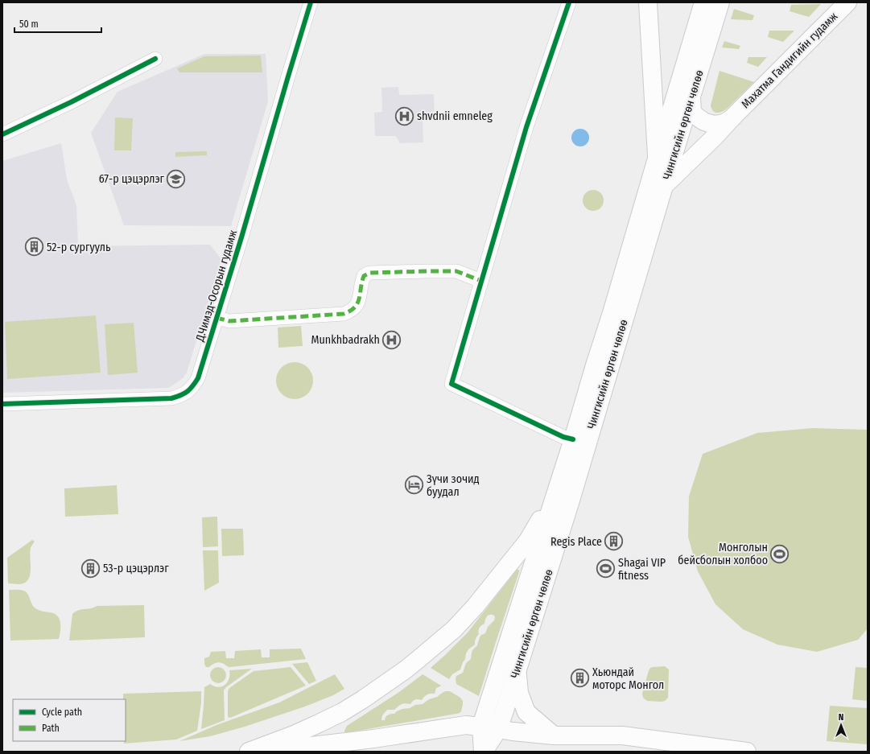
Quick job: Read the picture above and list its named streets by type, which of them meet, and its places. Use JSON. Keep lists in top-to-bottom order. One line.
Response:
{"streets":{"main road":["Махатма Гандигийн гудамж","Чингисийн өргөн чөлөө"],"street":["Д.Чимэд-Осорын гудамж"]},"crossings":[["Махатма Гандигийн гудамж","Чингисийн өргөн чөлөө"]],"places":{"hospital":["shvdnii emneleg","Munkhbadrakh"],"school or university":["67-р цэцэрлэг"],"building":["52-р сургууль","Regis Place","53-р цэцэрлэг","Хьюндай моторс Монгол"],"hotel":["Зүчи зочид буудал"],"sports":["Монголын бейсболын холбоо","Shagai VIP fitness"]},"legend":["Cycle path","Path"],"scale_bar":"50 m","north":"top"}
